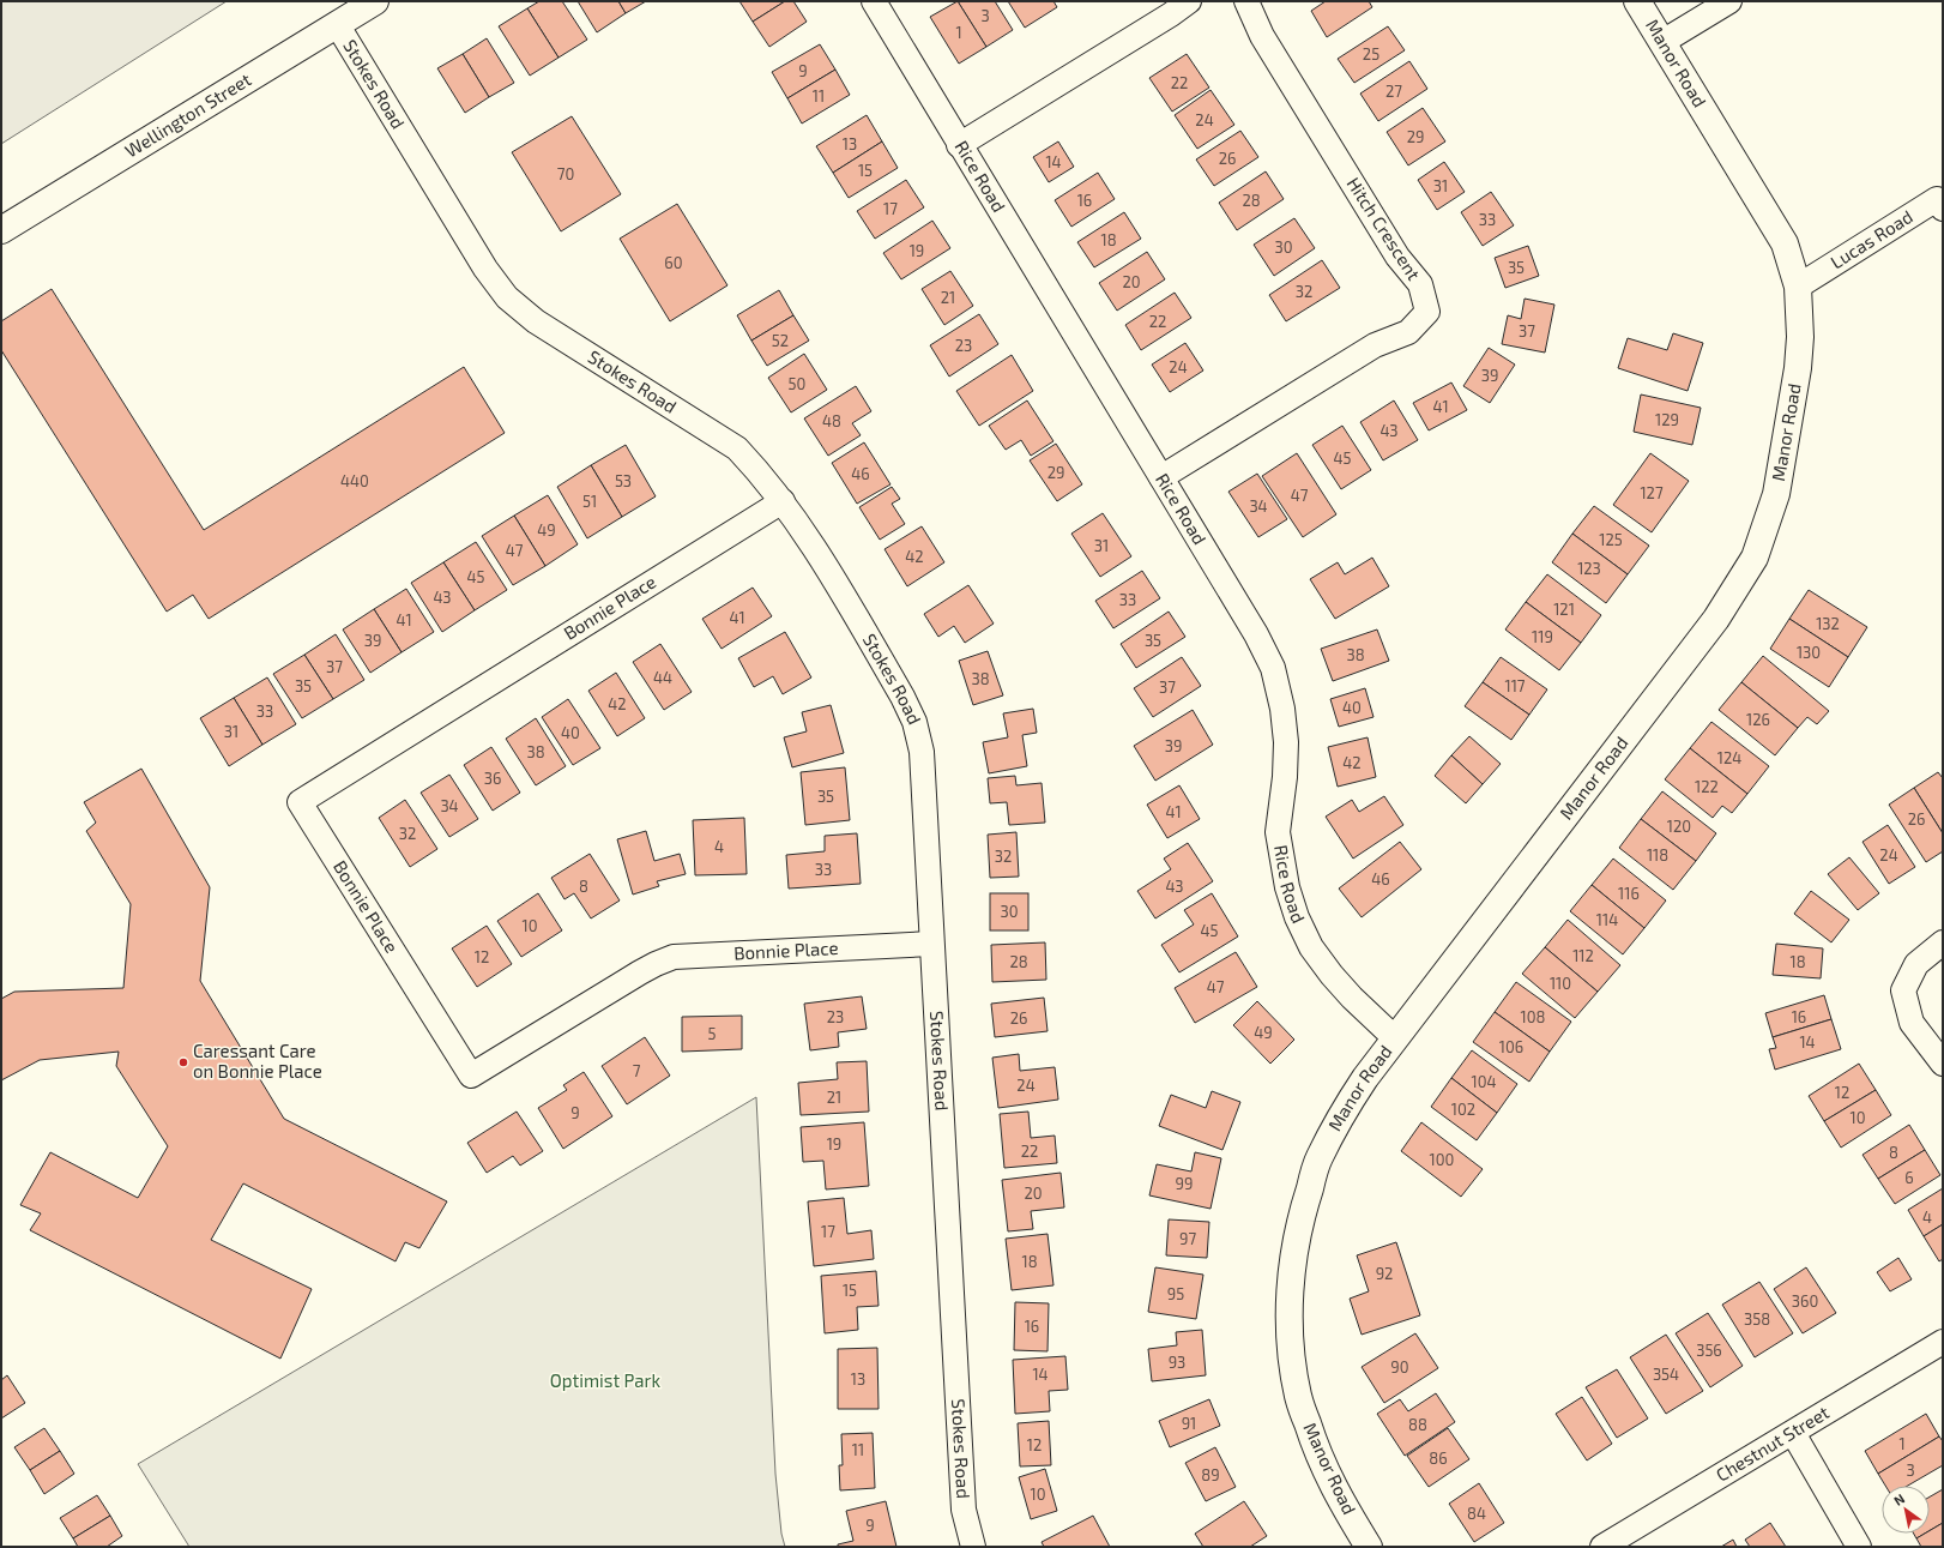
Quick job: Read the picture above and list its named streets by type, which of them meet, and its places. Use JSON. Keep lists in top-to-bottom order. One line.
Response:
{"streets":{"street":["Manor Road","Stokes Road","Wellington Street","Rice Road","Hitch Crescent","Lucas Road","Bonnie Place","Chestnut Street"]},"crossings":[["Manor Road","Rice Road"],["Manor Road","Lucas Road"],["Stokes Road","Wellington Street"],["Stokes Road","Bonnie Place"],["Rice Road","Hitch Crescent"]],"parks":["Optimist Park"],"places":["Caressant Care on Bonnie Place"],"house_numbers":["3","1","25","9","22","27","11","24","29","13","26","14","15","70","31","16","28","17","33","18","30","19","60","35","20","32","21","22","37","52","23","24","39","50","41","129","48","43","45","29","46","440","53","127","47","51","34","49","125","31","47","42","123","45","43","33","121","41","41","132","119","39","35","130","38","37","44","38","35","117","37","42","40","33","126","31","40","39","38","124","42","36","122","35","34","41","26","120","32","4","118","24","32","33","46","8","43","116","30","114","10","45","112","12","28","18","110","47","23","108","16","26","49","5","14","106","7","104","24","12","21","102","9","10","19","22","8","100","6","99","20","4","17","97","18","92","15","95","360","358","16","356","93","90","14","354","13","91","88","1","12","11","86","3","89","10","84","9"],"north":"top left"}
